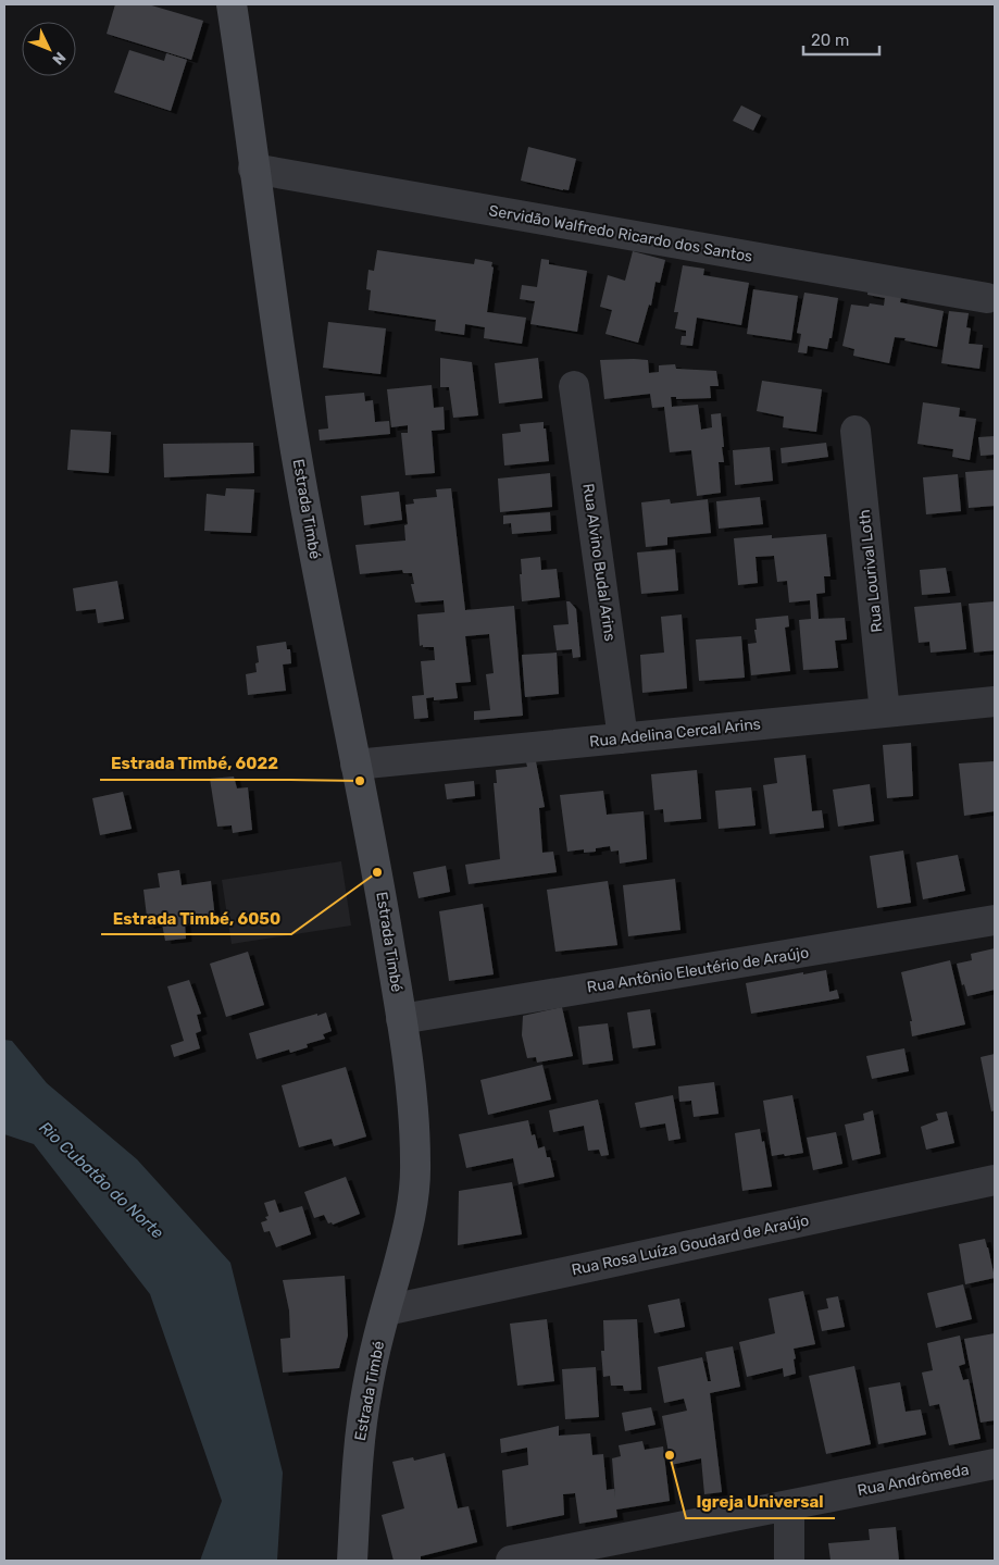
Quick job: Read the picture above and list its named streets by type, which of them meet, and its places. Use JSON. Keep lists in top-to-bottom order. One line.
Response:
{"streets":{"main road":["Estrada Timbé"],"street":["Servidão Walfredo Ricardo dos Santos","Rua Alvino Budal Arins","Rua Lourival Loth","Rua Adelina Cercal Arins","Rua Antônio Eleutério de Araújo","Rua Rosa Luíza Goudard de Araújo","Rua Andrômeda"]},"crossings":[["Servidão Walfredo Ricardo dos Santos","Estrada Timbé"],["Estrada Timbé","Rua Adelina Cercal Arins"],["Estrada Timbé","Rua Antônio Eleutério de Araújo"],["Estrada Timbé","Rua Rosa Luíza Goudard de Araújo"],["Rua Alvino Budal Arins","Rua Adelina Cercal Arins"],["Rua Lourival Loth","Rua Adelina Cercal Arins"]],"water":["Rio Cubatão do Norte"],"places":["Estrada Timbé, 6022","Estrada Timbé, 6050","Igreja Universal"],"scale_bar":"20 m","north":"bottom right"}
